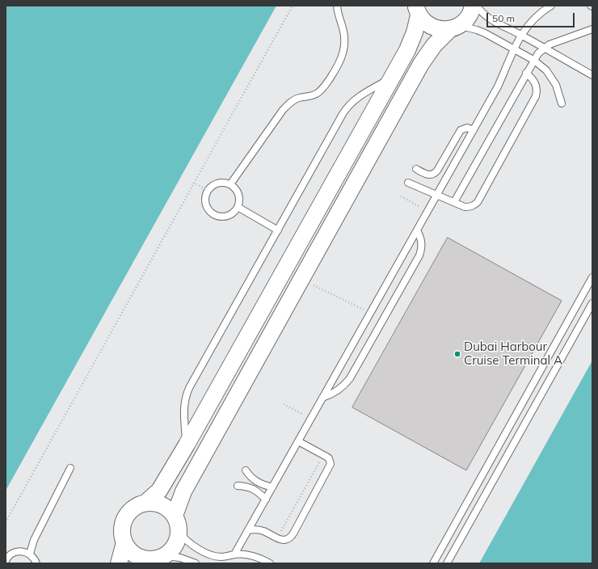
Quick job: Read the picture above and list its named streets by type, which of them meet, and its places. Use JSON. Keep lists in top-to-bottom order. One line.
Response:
{"places":["Dubai Harbour Cruise Terminal A"],"scale_bar":"50 m"}
